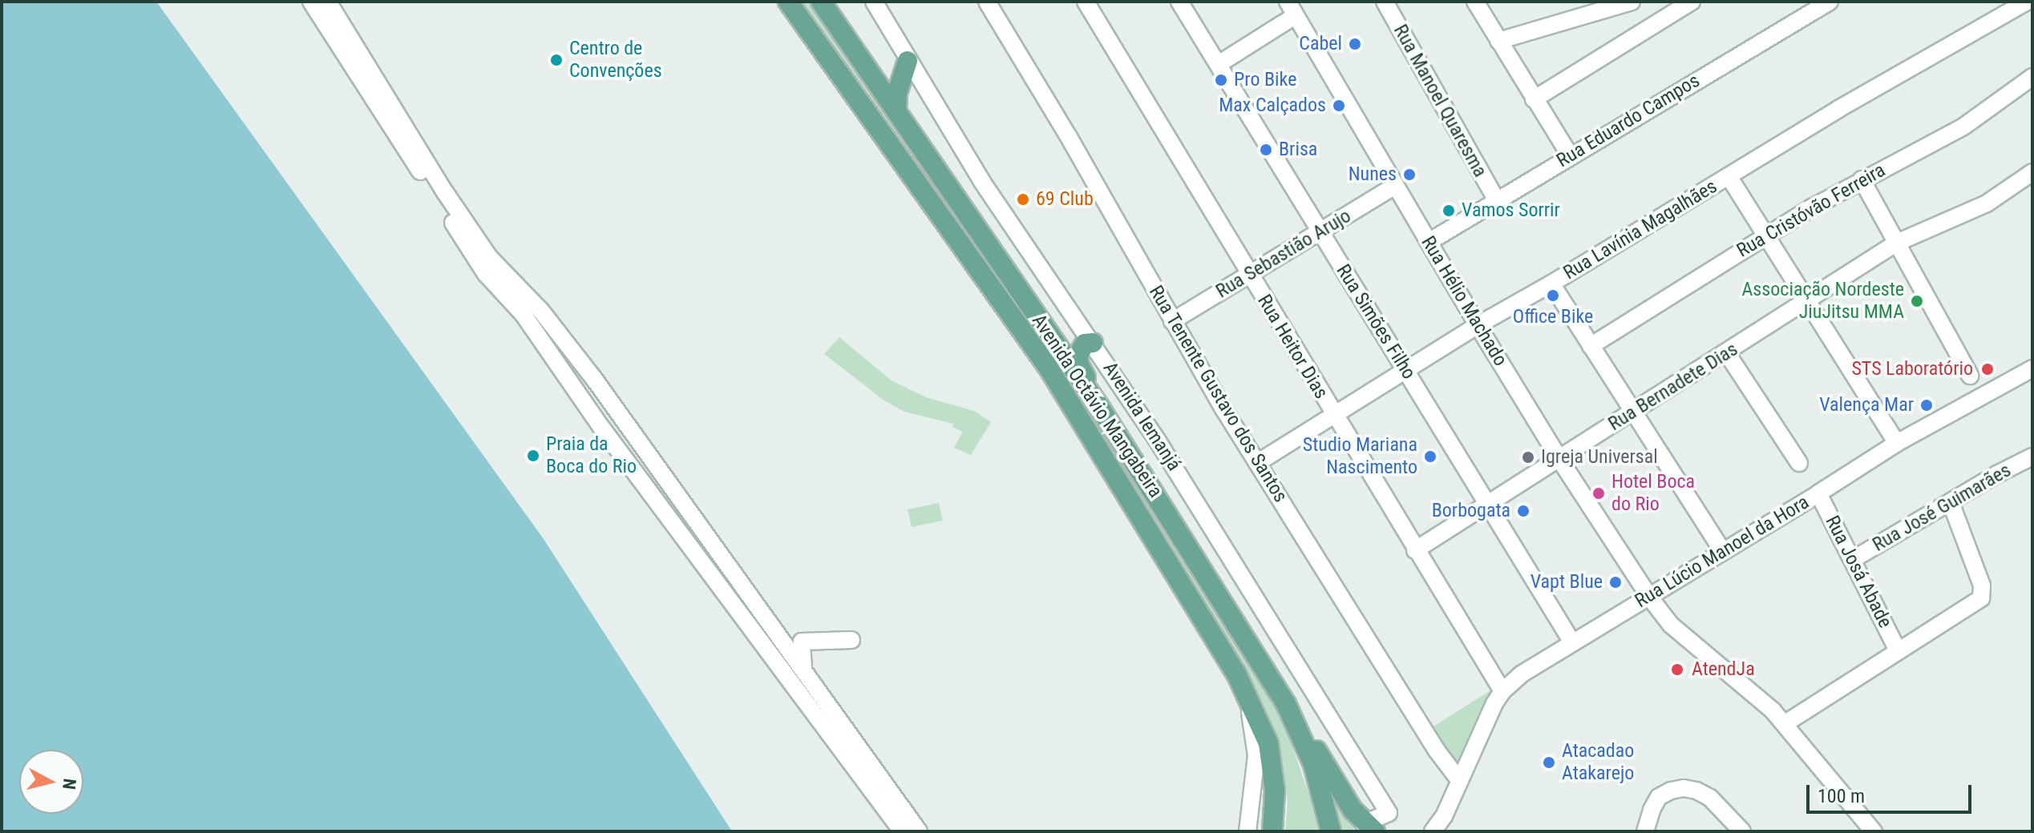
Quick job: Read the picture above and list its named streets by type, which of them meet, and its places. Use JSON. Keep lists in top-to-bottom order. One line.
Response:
{"streets":{"main road":["Avenida Octávio Mangabeira"],"street":["Rua Manoel Quaresma","Rua Eduardo Campos","Rua Cristóvão Ferreira","Rua Lavínia Magalhães","Rua Sebastião Arujo","Rua Hélio Machado","Rua Simões Filho","Rua Heitor Dias","Rua Bernadete Dias","Rua Tenente Gustavo dos Santos","Avenida Iemanjá","Rua José Guimarães","Rua Lúcio Manoel da Hora","Rua Josá Abade"]},"crossings":[["Rua Manoel Quaresma","Rua Eduardo Campos"],["Rua Eduardo Campos","Rua Hélio Machado"],["Rua Lavínia Magalhães","Rua Hélio Machado"],["Rua Lavínia Magalhães","Rua Simões Filho"],["Rua Lavínia Magalhães","Rua Heitor Dias"],["Rua Lavínia Magalhães","Rua Tenente Gustavo dos Santos"],["Rua Sebastião Arujo","Rua Hélio Machado"],["Rua Sebastião Arujo","Rua Simões Filho"],["Rua Sebastião Arujo","Rua Heitor Dias"],["Rua Sebastião Arujo","Rua Tenente Gustavo dos Santos"],["Rua Hélio Machado","Rua Bernadete Dias"],["Rua Hélio Machado","Rua Lúcio Manoel da Hora"],["Rua Simões Filho","Rua Bernadete Dias"],["Rua Simões Filho","Rua Lúcio Manoel da Hora"],["Rua Heitor Dias","Rua Bernadete Dias"],["Rua Heitor Dias","Rua Lúcio Manoel da Hora"],["Rua Tenente Gustavo dos Santos","Rua Lúcio Manoel da Hora"],["Rua José Guimarães","Rua Josá Abade"],["Rua Lúcio Manoel da Hora","Rua Josá Abade"]],"places":["Cabel","Centro de Convenções","Pro Bike","Max Calçados","Brisa","Nunes","69 Club","Vamos Sorrir","Office Bike","Associação Nordeste JiuJitsu MMA","STS Laboratório","Valença Mar","Praia da Boca do Rio","Studio Mariana Nascimento","Igreja Universal","Hotel Boca do Rio","Borbogata","Vapt Blue","AtendJa","Atacadao Atakarejo"],"scale_bar":"100 m","north":"right"}
